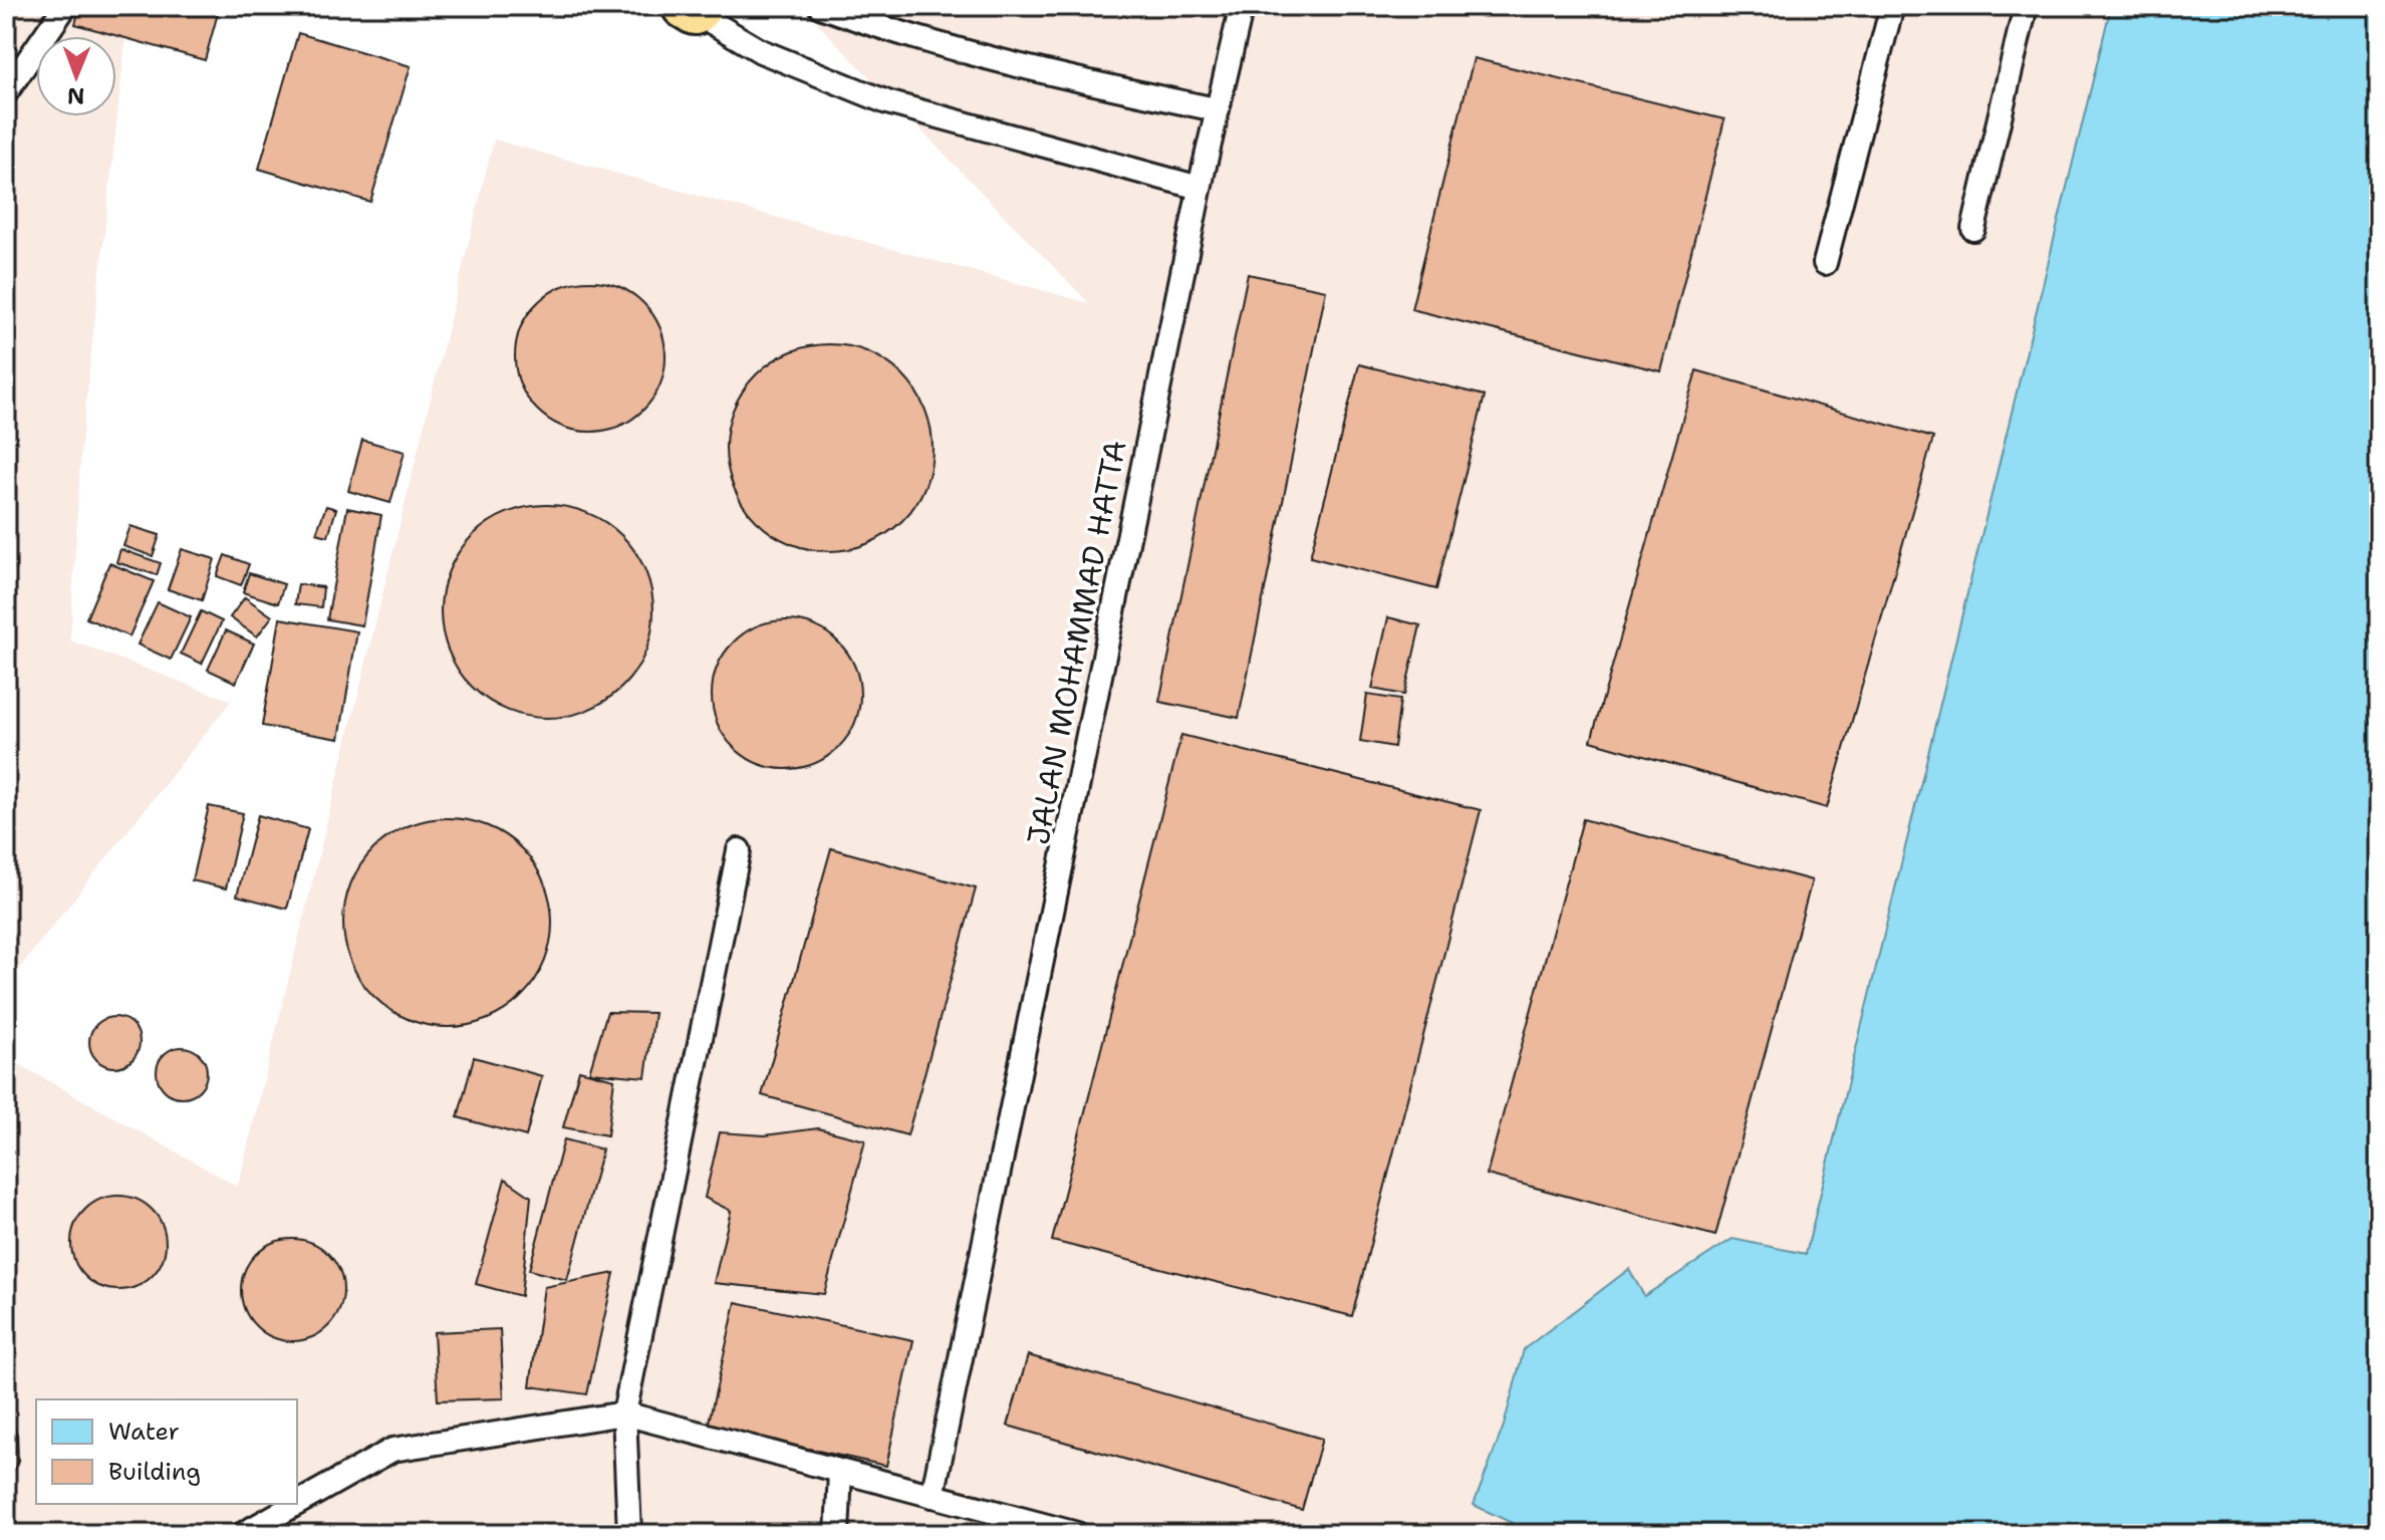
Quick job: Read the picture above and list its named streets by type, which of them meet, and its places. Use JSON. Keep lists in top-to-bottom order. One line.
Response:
{"streets":{"lane":["JALAN MOHAMMAD HATTA"]},"legend":["Water","Building"],"north":"bottom"}
